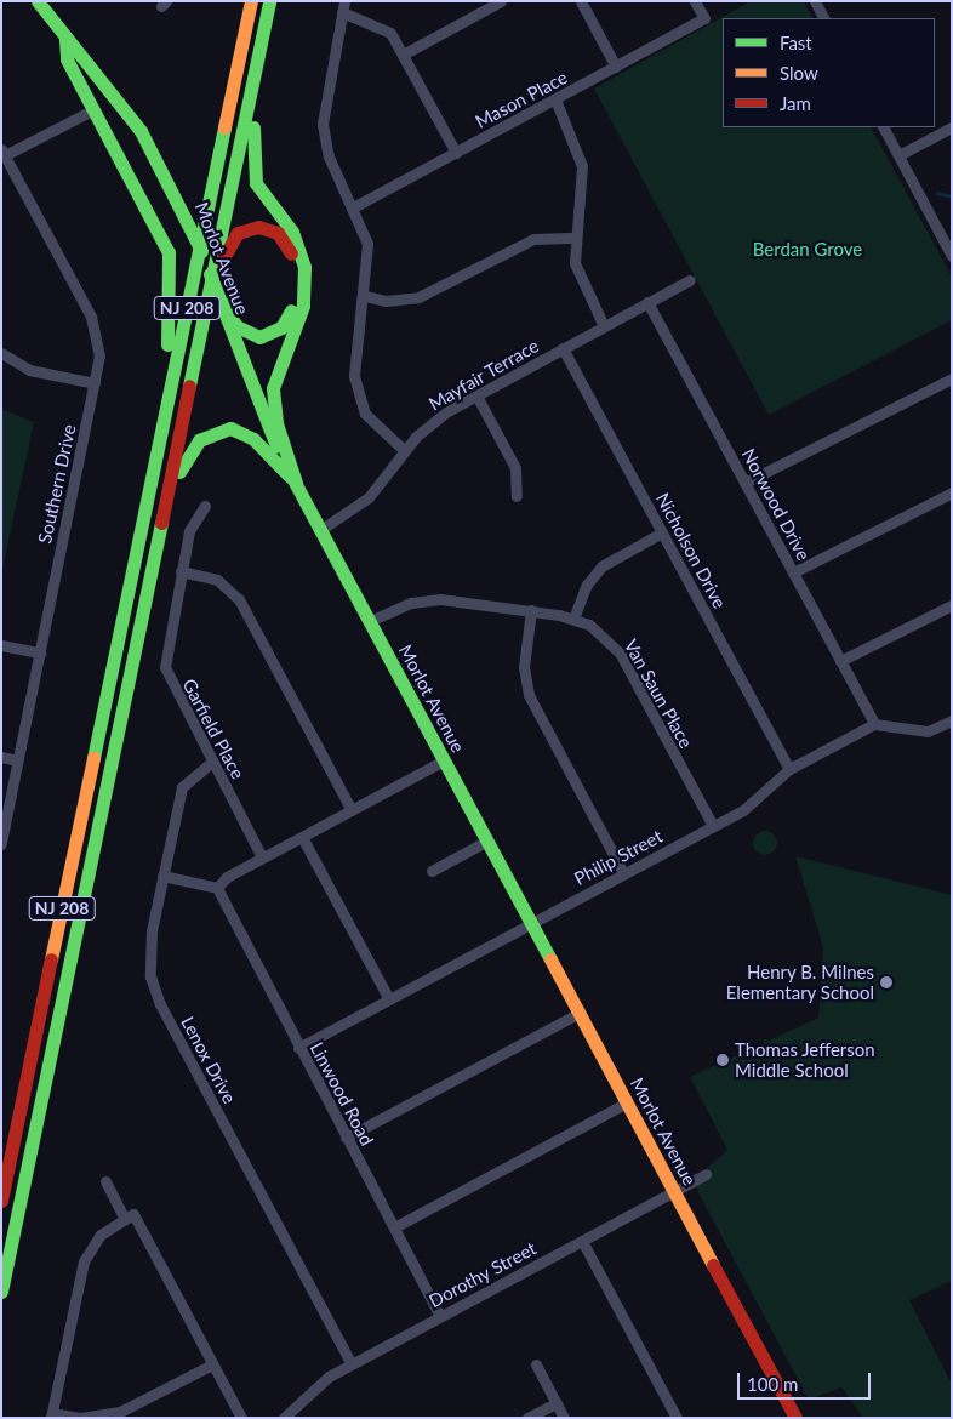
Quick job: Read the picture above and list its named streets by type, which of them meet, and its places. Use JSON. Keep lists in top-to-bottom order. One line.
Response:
{"streets":{"main road":["Morlot Avenue","NJ 208"],"street":["Mason Place","Mayfair Terrace","Southern Drive","Norwood Drive","Nicholson Drive","Van Saun Place","Garfield Place","Philip Street","Lenox Drive","Linwood Road","Dorothy Street"]},"crossings":[["Morlot Avenue","Mayfair Terrace"],["Morlot Avenue","Van Saun Place"],["Morlot Avenue","Philip Street"],["Morlot Avenue","Dorothy Street"],["Mayfair Terrace","Norwood Drive"],["Mayfair Terrace","Nicholson Drive"],["Norwood Drive","Philip Street"],["Nicholson Drive","Philip Street"],["Van Saun Place","Philip Street"],["Garfield Place","Lenox Drive"],["Philip Street","Linwood Road"],["Lenox Drive","Dorothy Street"],["Linwood Road","Dorothy Street"]],"parks":["Berdan Grove"],"places":["Henry B. Milnes Elementary School","Thomas Jefferson Middle School"],"legend":["Fast","Slow","Jam"],"scale_bar":"100 m"}
